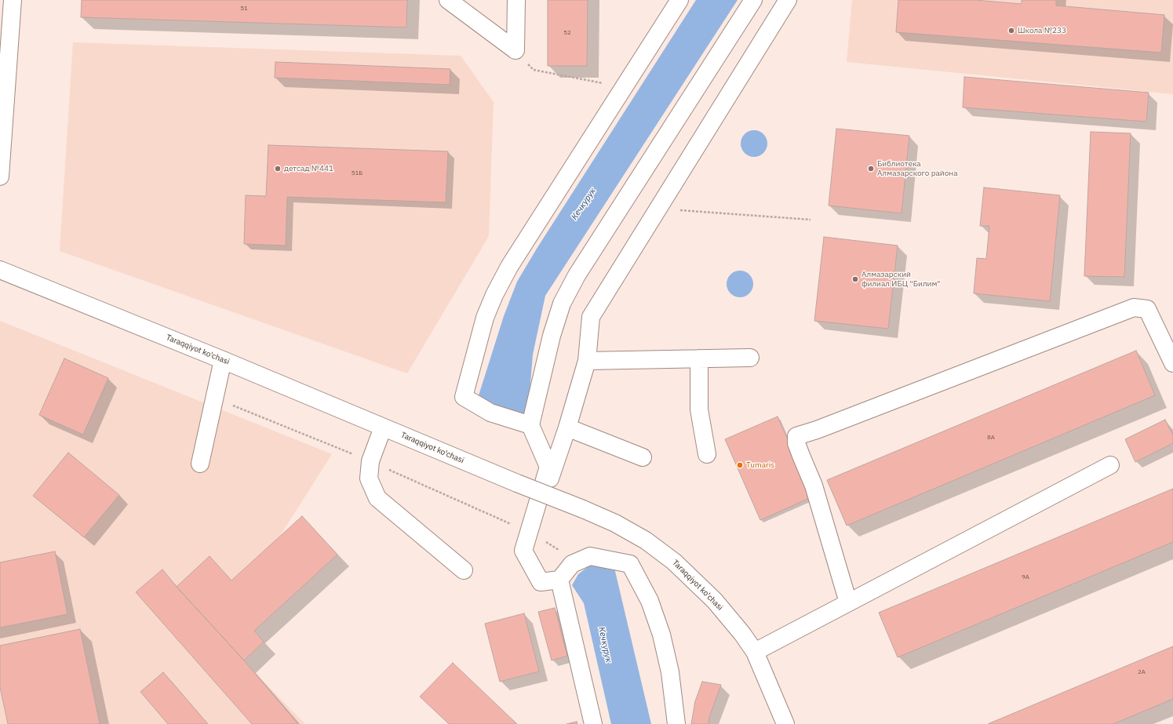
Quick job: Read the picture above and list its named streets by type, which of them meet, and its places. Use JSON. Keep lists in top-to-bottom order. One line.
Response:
{"streets":{"street":["Taraqqiyot ko'chasi"]},"water":["Кечкурук"],"places":["Школа №233","детсад №441","Библиотека Алмазарского района","Алмазарский филиал ИБЦ \"Билим\"","Tumaris"],"house_numbers":["51","52","51Б","8A","9A","2A"]}
